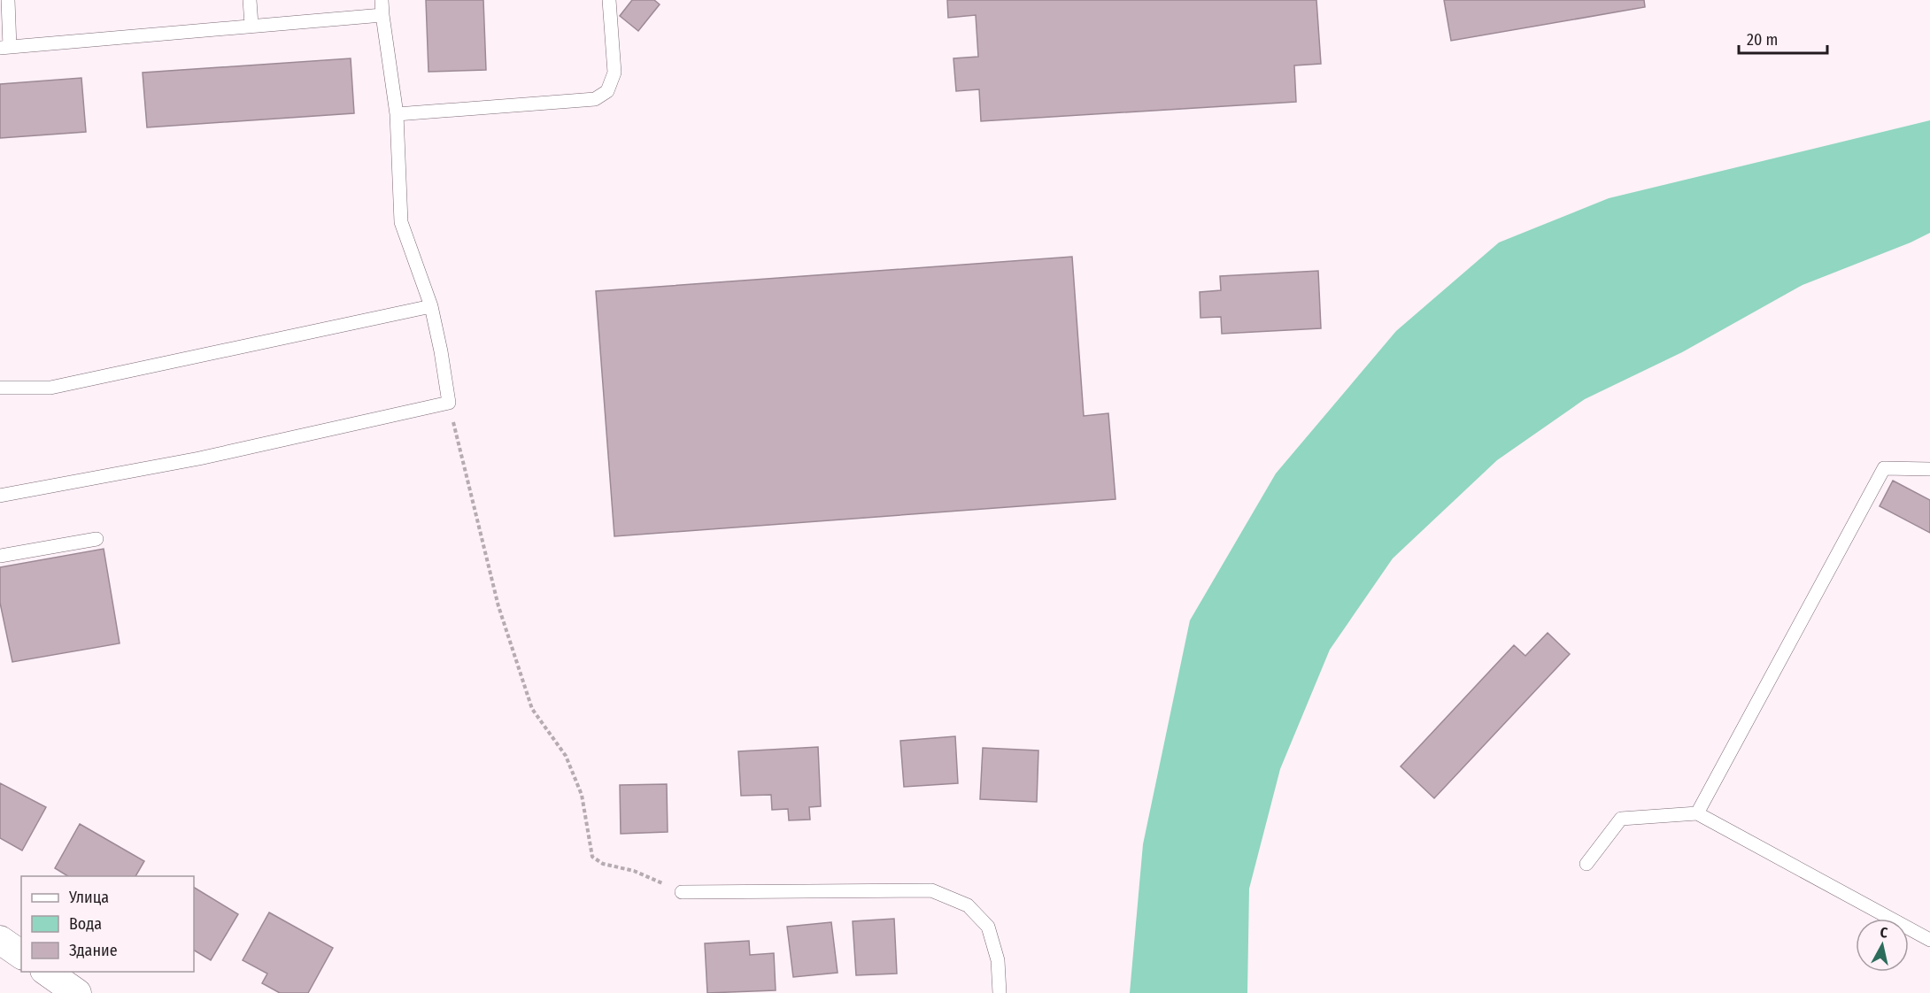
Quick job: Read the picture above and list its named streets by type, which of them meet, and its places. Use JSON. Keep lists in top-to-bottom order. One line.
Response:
{"legend":["Улица","Вода","Здание"],"scale_bar":"20 m","north":"top"}
